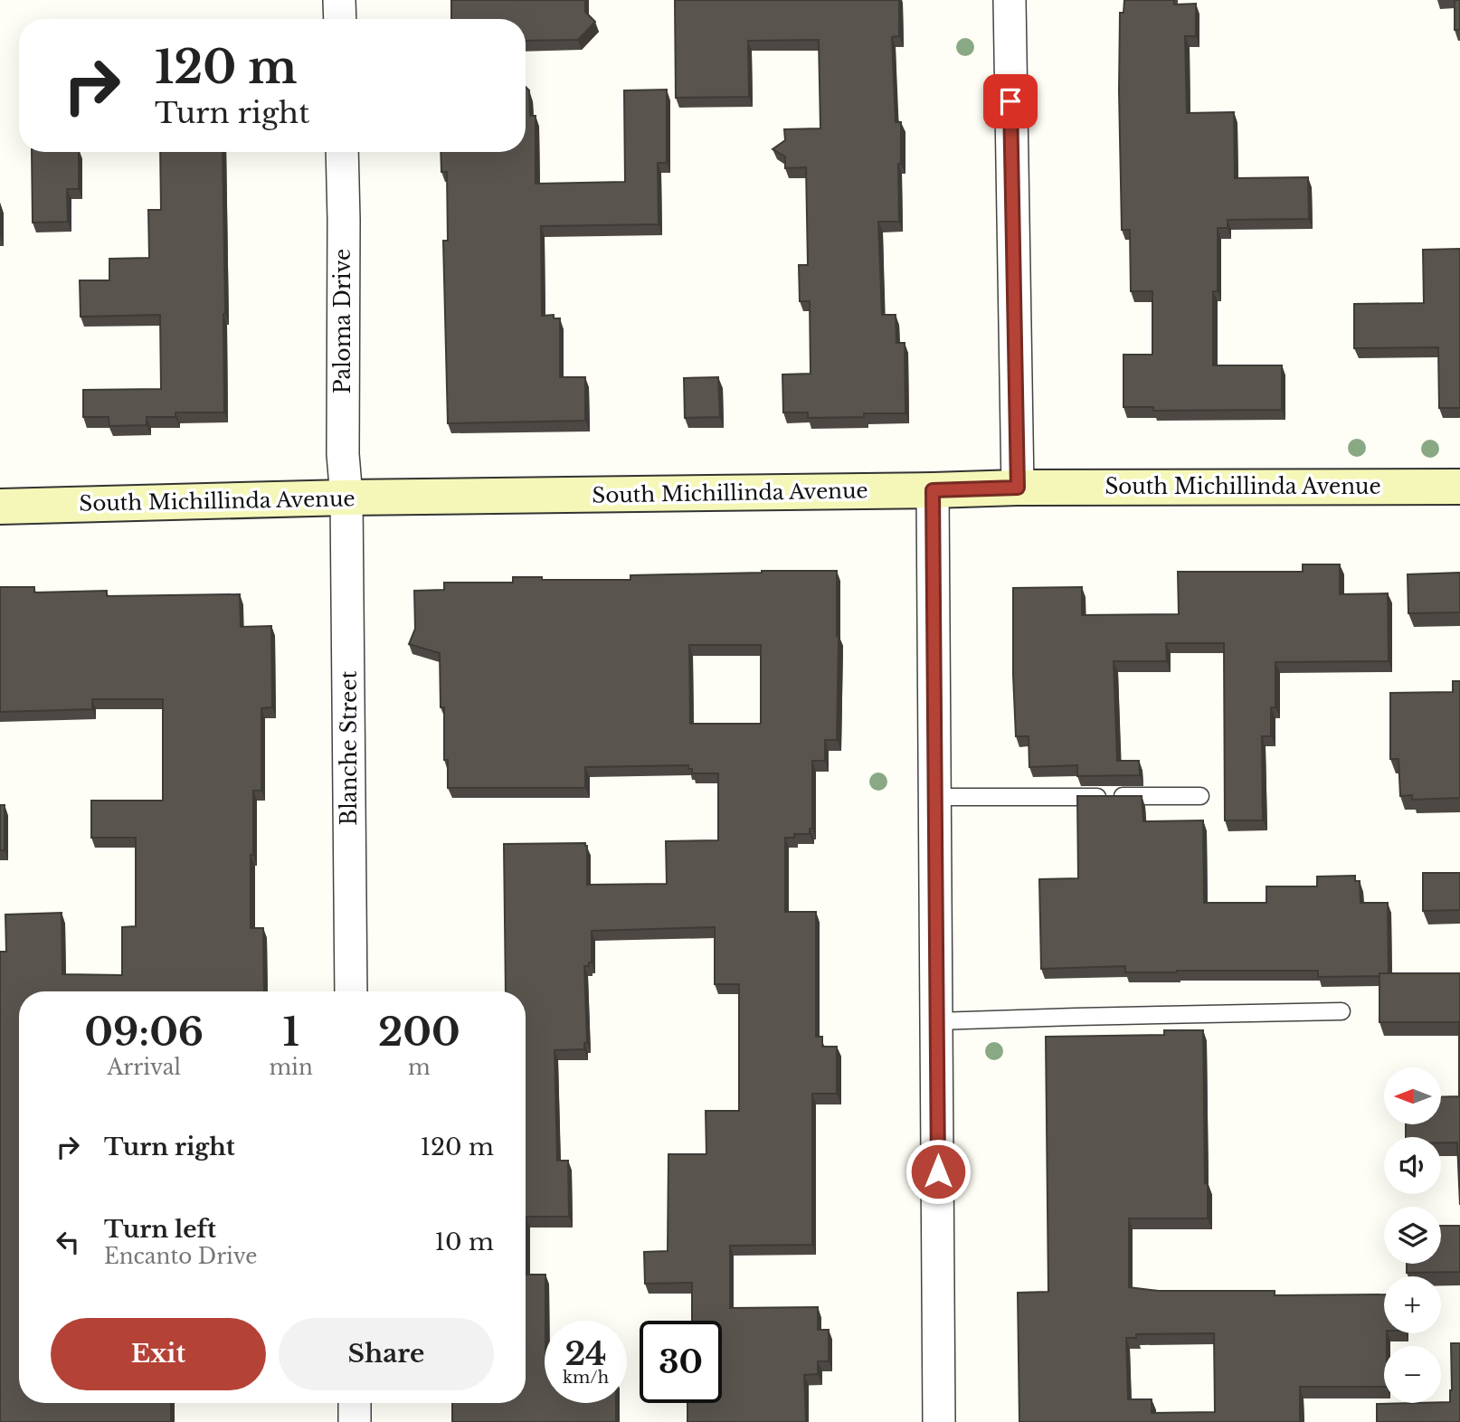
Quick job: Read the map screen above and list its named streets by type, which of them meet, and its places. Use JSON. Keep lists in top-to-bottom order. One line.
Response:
{"streets":{"main road":["South Michillinda Avenue"],"street":["Paloma Drive","Blanche Street"]},"crossings":[["Paloma Drive","South Michillinda Avenue"],["Paloma Drive","Blanche Street"],["South Michillinda Avenue","Blanche Street"]],"north":"left","page":{"turn":["120 m","Turn right"],"eta":["09:06","Arrival","1","min","200","m"],"map_buttons":["+","−"],"list":[{"name":"Turn right","value":"120 m"},{"name":"Turn left","note":"Encanto Drive","value":"10 m"}],"buttons":["Exit","Share"],"speed":"24 km/h","limit":"30"}}
